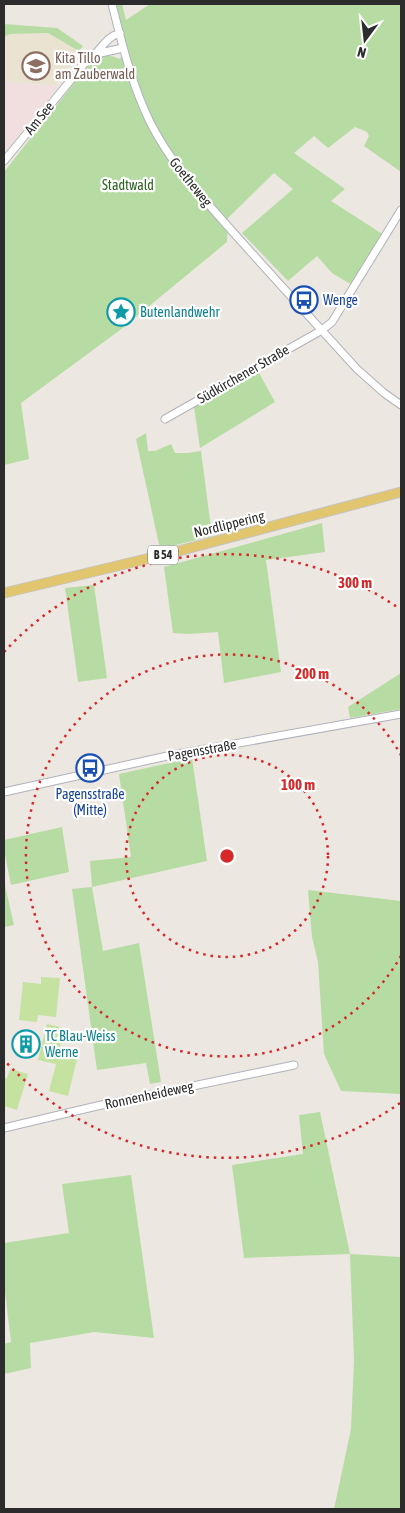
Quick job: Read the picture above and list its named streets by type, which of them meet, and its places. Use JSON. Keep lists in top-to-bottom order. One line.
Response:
{"streets":{"main road":["Nordlippering","B 54"],"street":["Am See","Goetheweg","Südkirchener Straße","Pagensstraße","Ronnenheideweg"]},"crossings":[["Am See","Goetheweg"],["Goetheweg","Südkirchener Straße"]],"parks":["Stadtwald"],"places":{"school or university":["Kita Tillo am Zauberwald"],"bus stop":["Wenge","Pagensstraße (Mitte)"],"place":["Butenlandwehr"],"building":["TC Blau-Weiss Werne"]},"north":"bottom","rings":["300 m","200 m","100 m"]}
